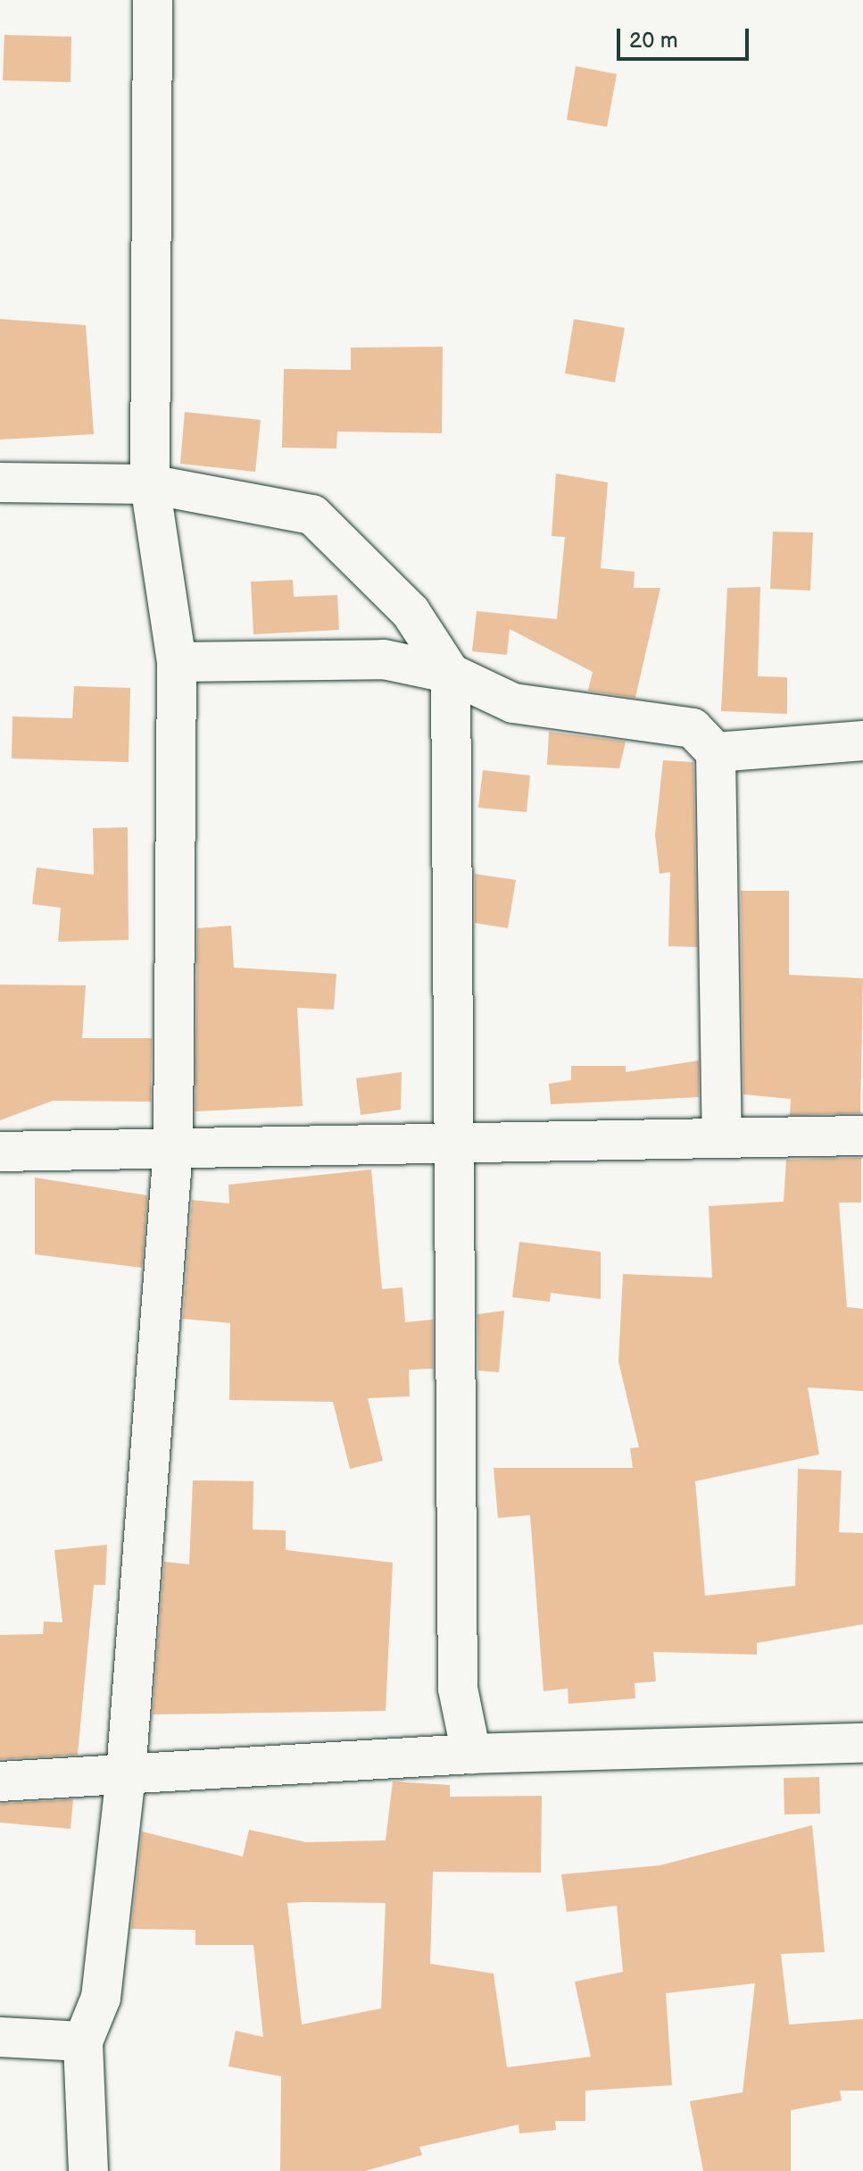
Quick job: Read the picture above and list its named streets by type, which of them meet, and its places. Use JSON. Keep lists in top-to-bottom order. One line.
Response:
{"scale_bar":"20 m"}
